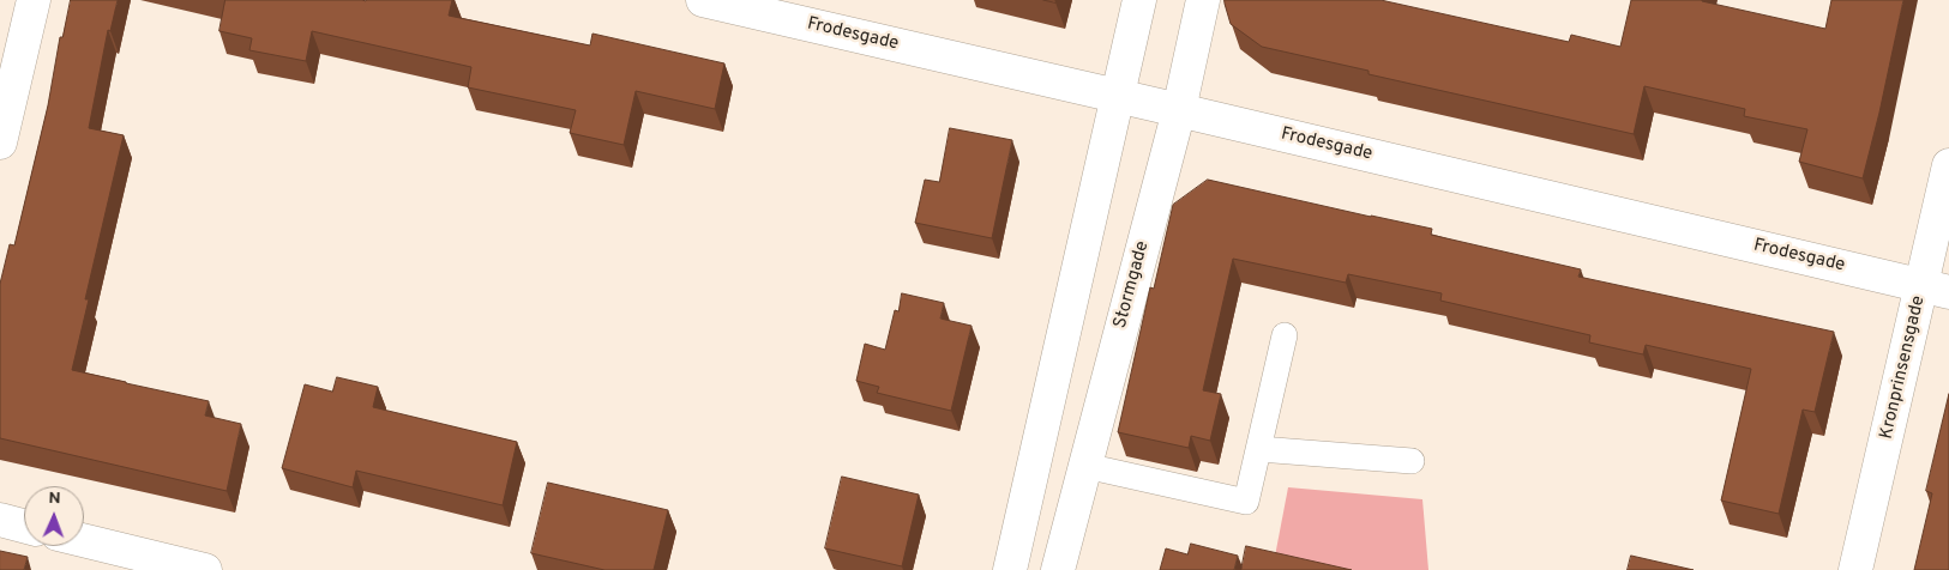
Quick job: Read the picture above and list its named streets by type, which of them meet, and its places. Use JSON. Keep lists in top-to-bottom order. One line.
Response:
{"streets":{"street":["Frodesgade","Stormgade","Kronprinsensgade"]},"crossings":[["Frodesgade","Stormgade"],["Frodesgade","Kronprinsensgade"]],"north":"top"}
